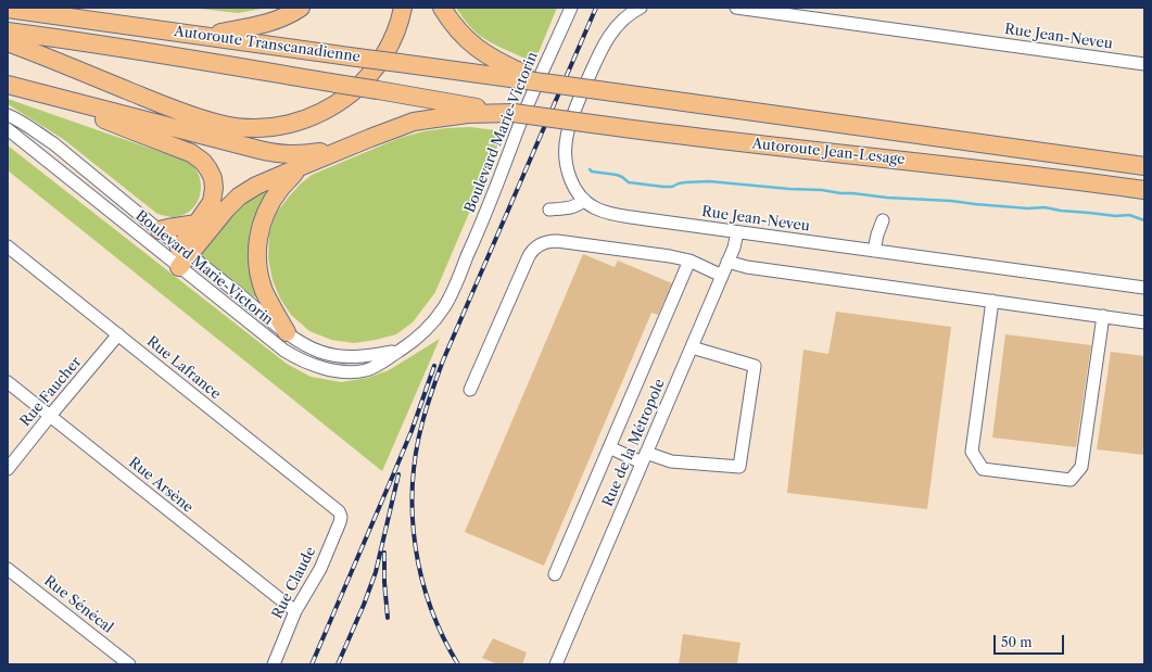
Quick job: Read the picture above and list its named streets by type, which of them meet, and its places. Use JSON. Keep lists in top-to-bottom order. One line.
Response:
{"streets":{"highway":["Autoroute Transcanadienne","Autoroute Jean-Lesage"],"street":["Rue Jean-Neveu","Boulevard Marie-Victorin","Rue Lafrance","Rue Faucher","Rue de la Métropole","Rue Arsène","Rue Claude","Rue Sénécal"]},"crossings":[["Rue Jean-Neveu","Rue de la Métropole"],["Autoroute Transcanadienne","Autoroute Jean-Lesage"],["Rue Lafrance","Rue Faucher"],["Rue Lafrance","Rue Claude"],["Rue Faucher","Rue Arsène"],["Rue Arsène","Rue Claude"]],"scale_bar":"50 m"}
